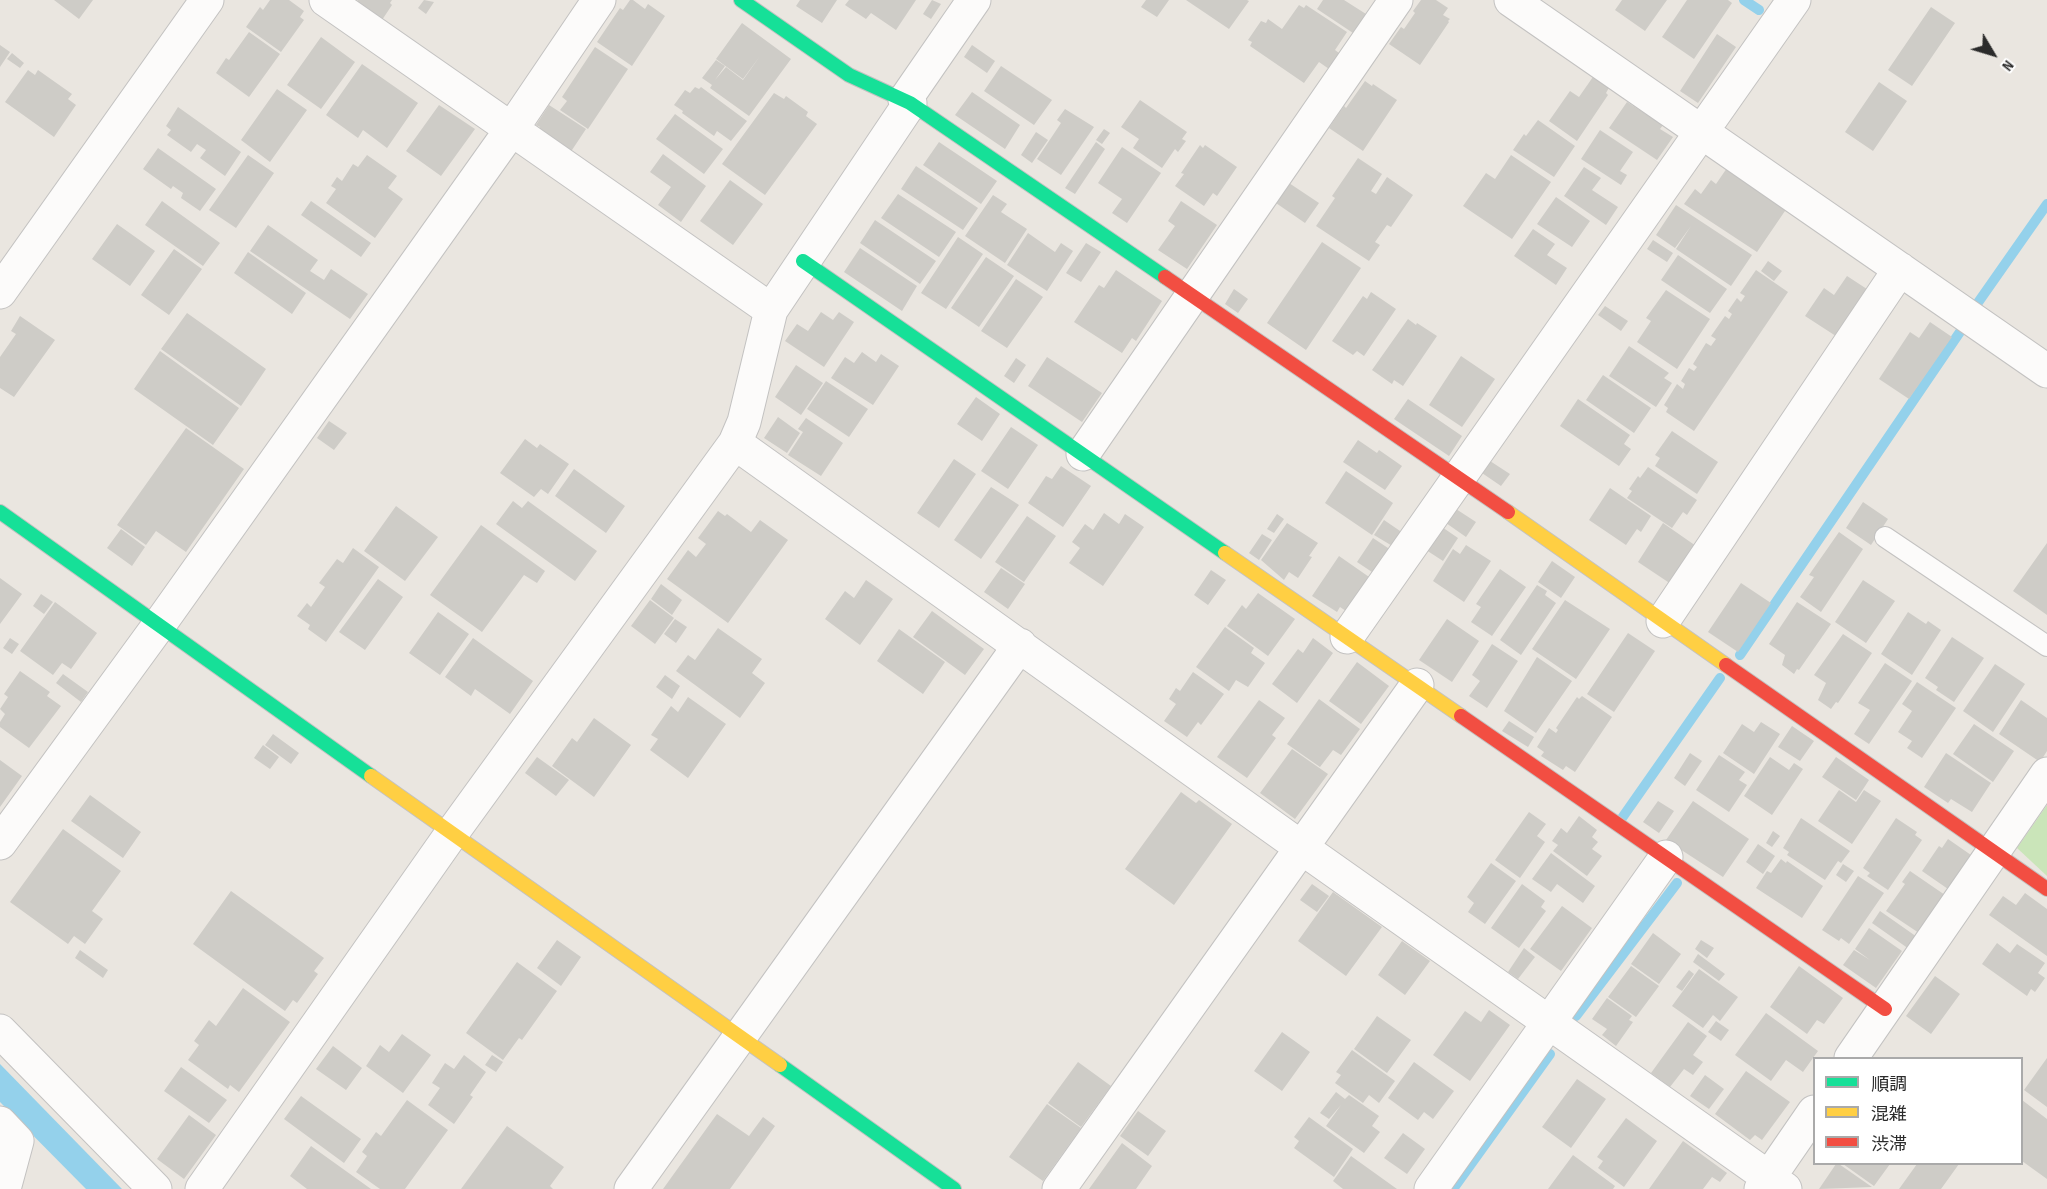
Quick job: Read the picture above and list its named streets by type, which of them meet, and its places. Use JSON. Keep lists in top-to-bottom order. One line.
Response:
{"legend":["順調","混雑","渋滞"],"north":"bottom right"}
